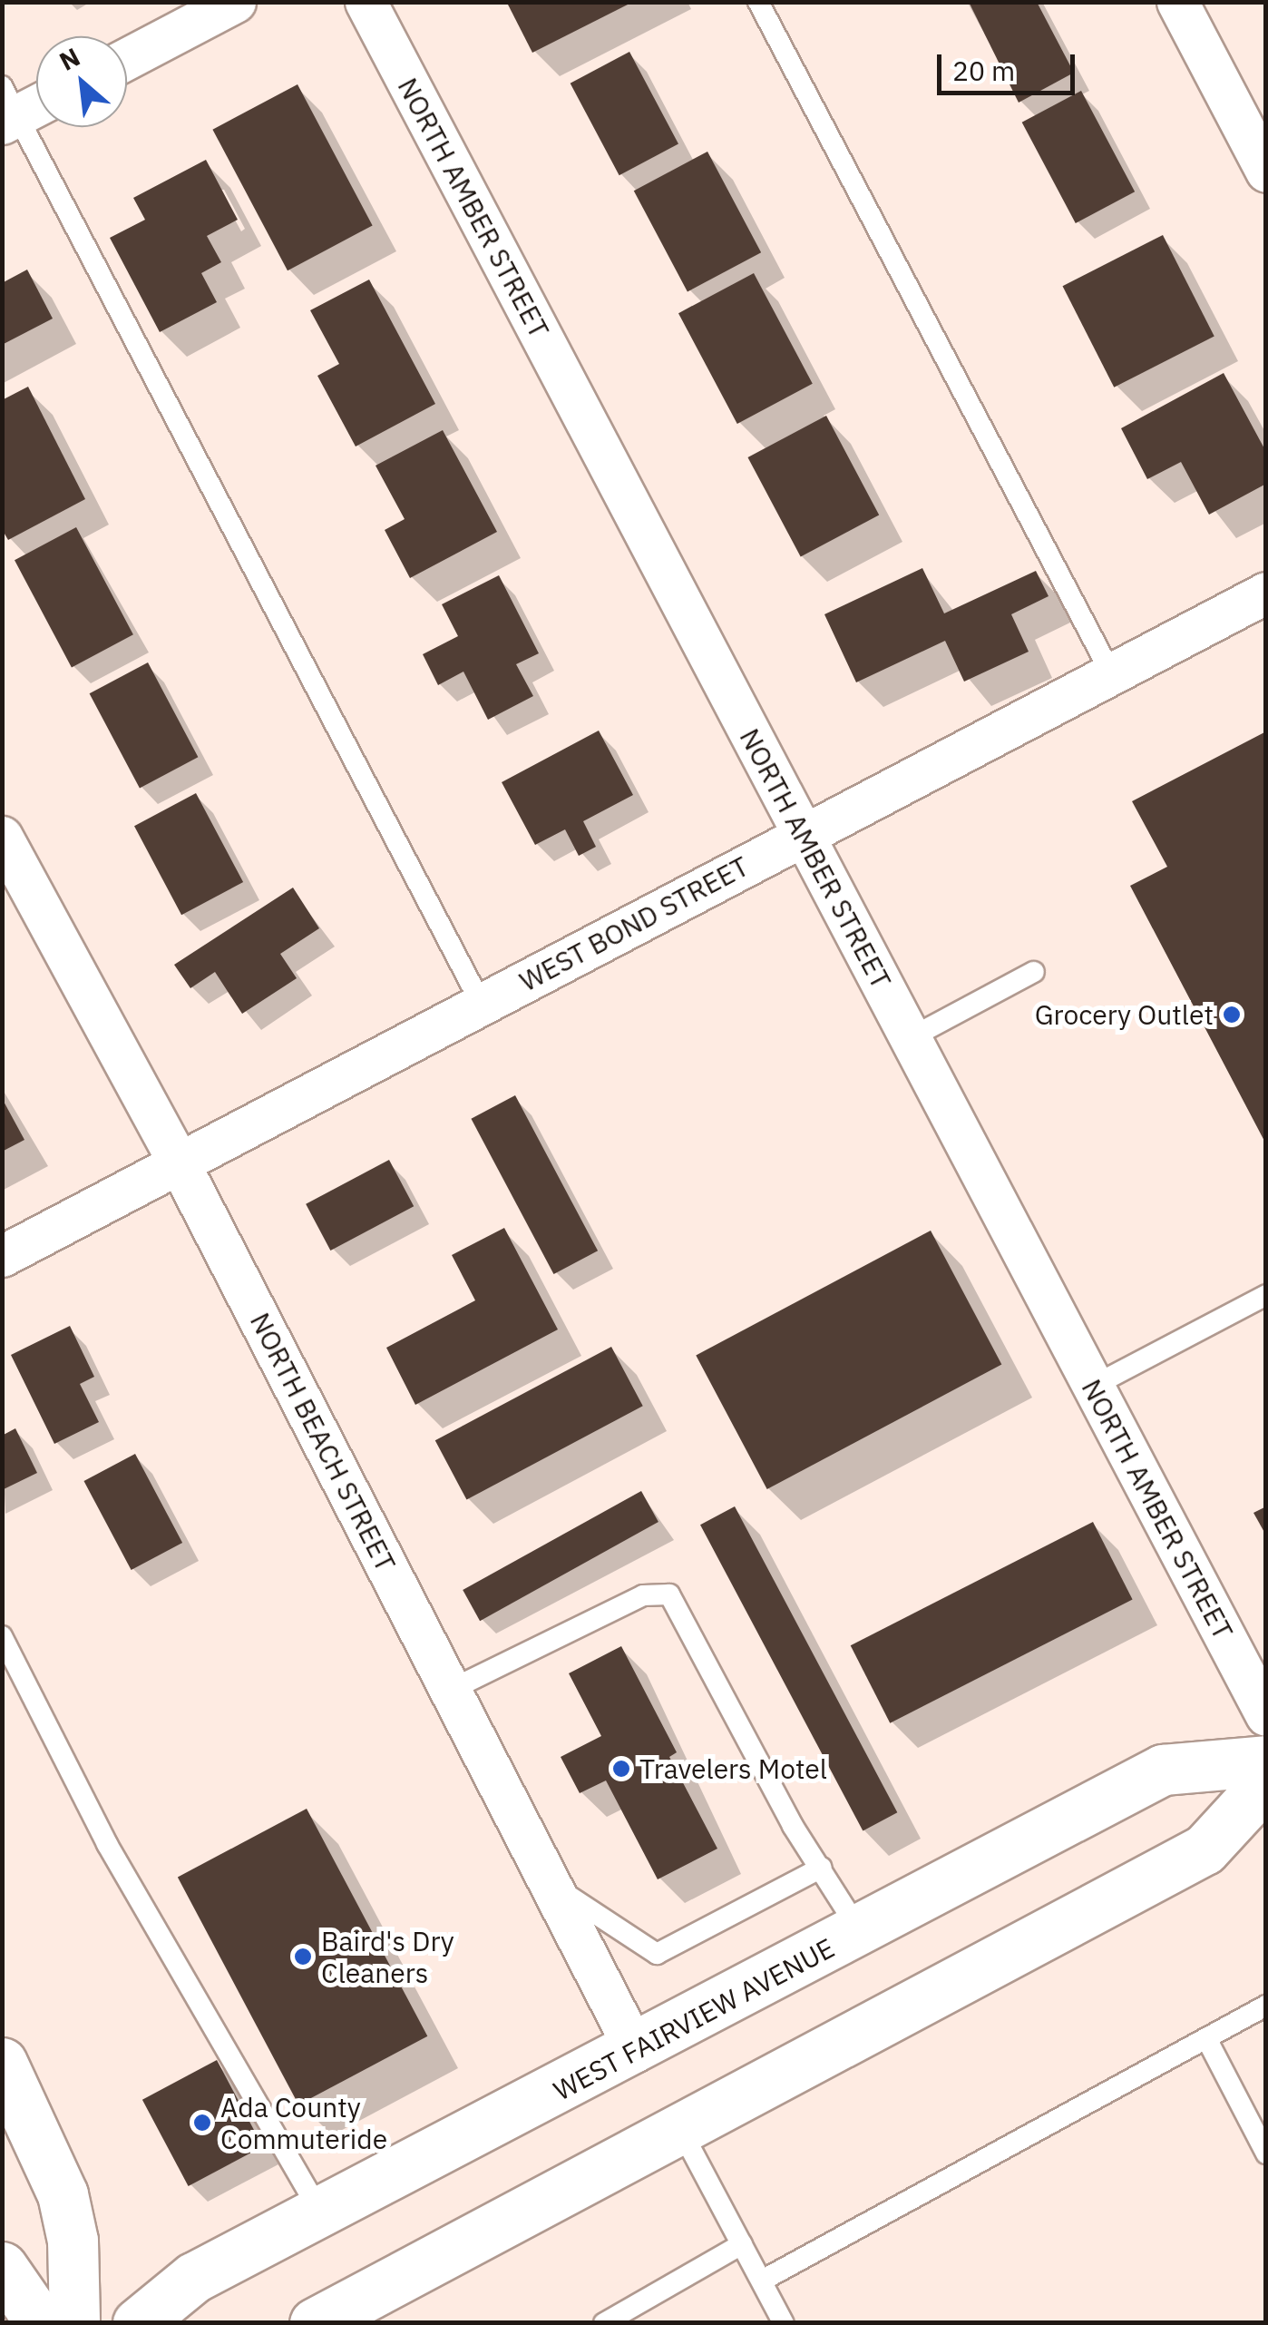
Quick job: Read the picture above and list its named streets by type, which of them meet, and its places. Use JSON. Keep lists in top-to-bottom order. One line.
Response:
{"streets":{"main road":["WEST FAIRVIEW AVENUE"],"street":["NORTH AMBER STREET","WEST BOND STREET","NORTH BEACH STREET"]},"crossings":[["NORTH AMBER STREET","WEST BOND STREET"],["WEST BOND STREET","NORTH BEACH STREET"],["NORTH BEACH STREET","WEST FAIRVIEW AVENUE"]],"places":["Grocery Outlet","Travelers Motel","Baird's Dry Cleaners","Ada County Commuteride"],"scale_bar":"20 m","north":"top left"}
